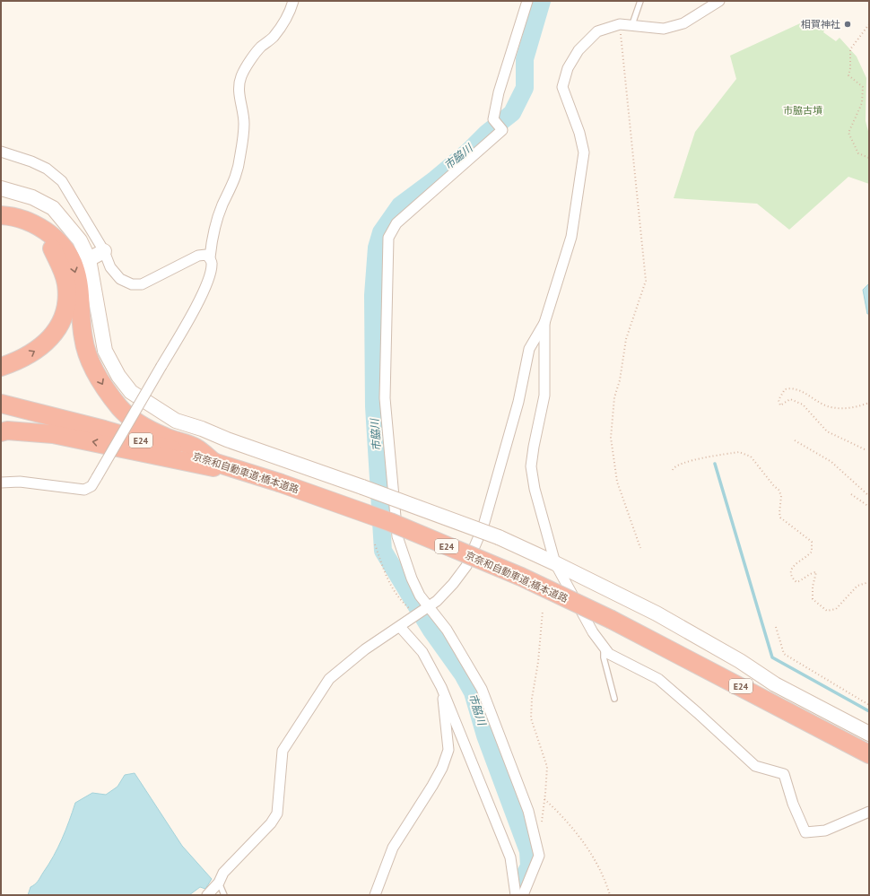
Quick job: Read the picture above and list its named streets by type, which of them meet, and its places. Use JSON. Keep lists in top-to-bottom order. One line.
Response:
{"streets":{"highway":["E24","京奈和自動車道;橋本道路"]},"water":["市脇川"],"parks":["市脇古墳"],"places":["相賀神社"]}
